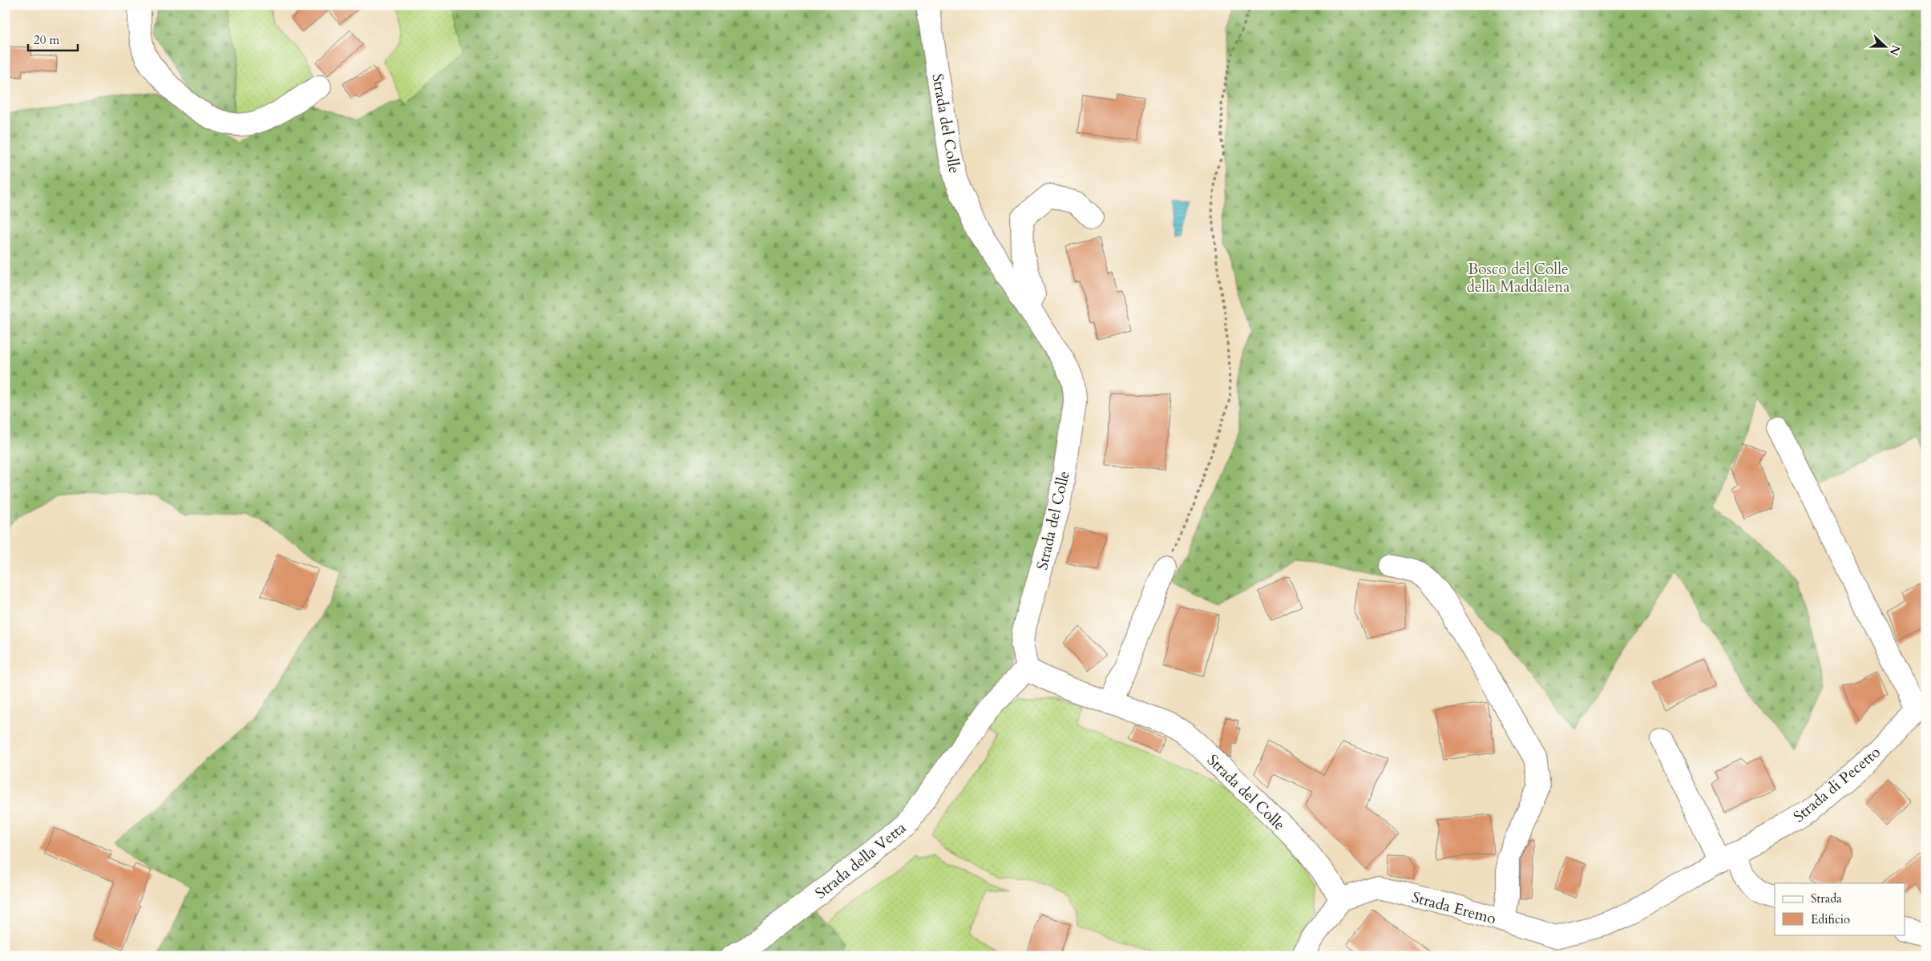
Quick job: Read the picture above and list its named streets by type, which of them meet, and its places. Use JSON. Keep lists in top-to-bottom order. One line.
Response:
{"streets":{"street":["Strada del Colle","Strada di Pecetto","Strada della Vetta","Strada Eremo"]},"crossings":[["Strada del Colle","Strada della Vetta"],["Strada del Colle","Strada Eremo"],["Strada di Pecetto","Strada Eremo"]],"parks":["Bosco del Colle della Maddalena"],"legend":["Strada","Edificio"],"scale_bar":"20 m","north":"right"}
